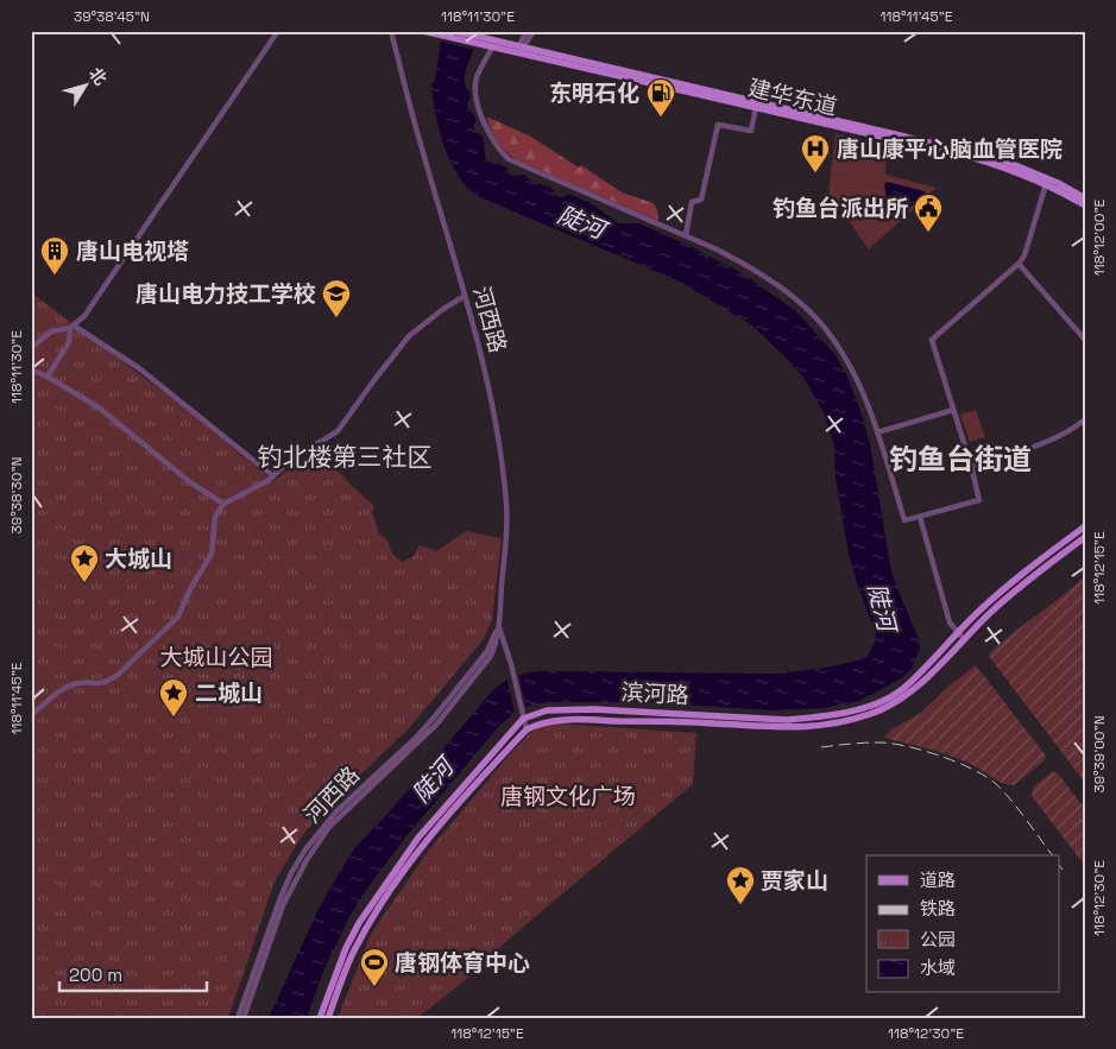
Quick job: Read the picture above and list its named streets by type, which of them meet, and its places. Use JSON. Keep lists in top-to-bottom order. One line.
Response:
{"streets":{"main road":["建华东道","滨河路"],"street":["河西路"]},"districts":["钓北楼第三社区","钓鱼台街道"],"water":["陡河"],"parks":["大城山公园","唐钢文化广场"],"places":{"fuel station":["东明石化"],"hospital":["唐山康平心脑血管医院"],"public building":["钓鱼台派出所"],"building":["唐山电视塔"],"school or university":["唐山电力技工学校"],"place":["大城山","二城山","贾家山"],"sports":["唐钢体育中心"]},"legend":["道路","铁路","公园","水域"],"scale_bar":"200 m","north":"top right","coordinates":["39°38'45\"N","118°11'30\"E","118°11'45\"E","118°12'00\"E","39°38'30\"N","118°12'15\"E","39°39'00\"N","118°12'30\"E"]}
